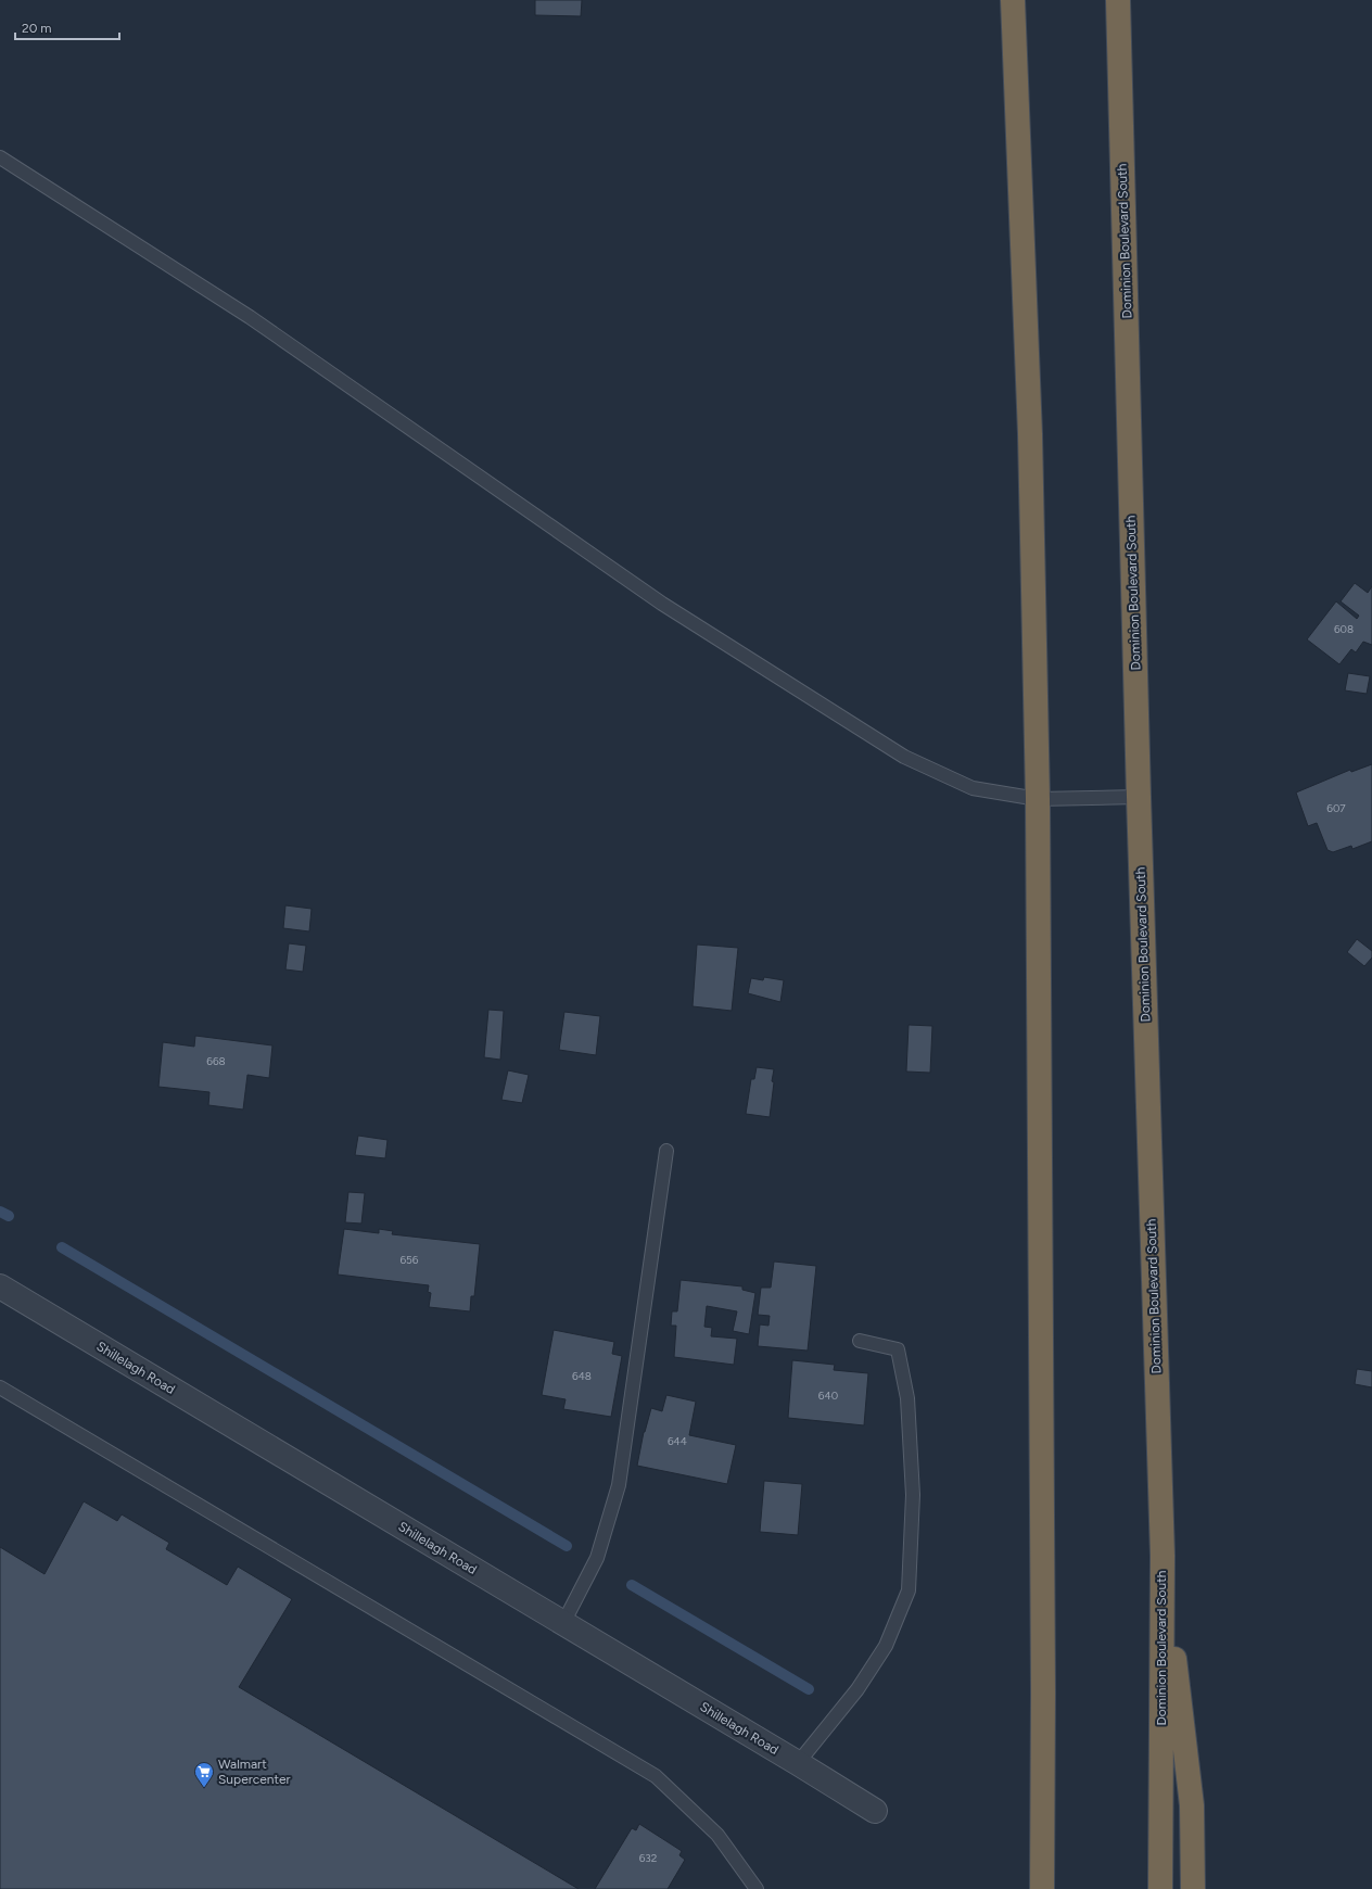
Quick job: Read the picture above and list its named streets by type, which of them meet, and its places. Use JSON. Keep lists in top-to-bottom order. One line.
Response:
{"streets":{"highway":["Dominion Boulevard South"],"street":["Shillelagh Road"]},"places":{"supermarket":["Walmart Supercenter"]},"house_numbers":["608","607","668","656","648","640","644","632"],"scale_bar":"20 m"}
